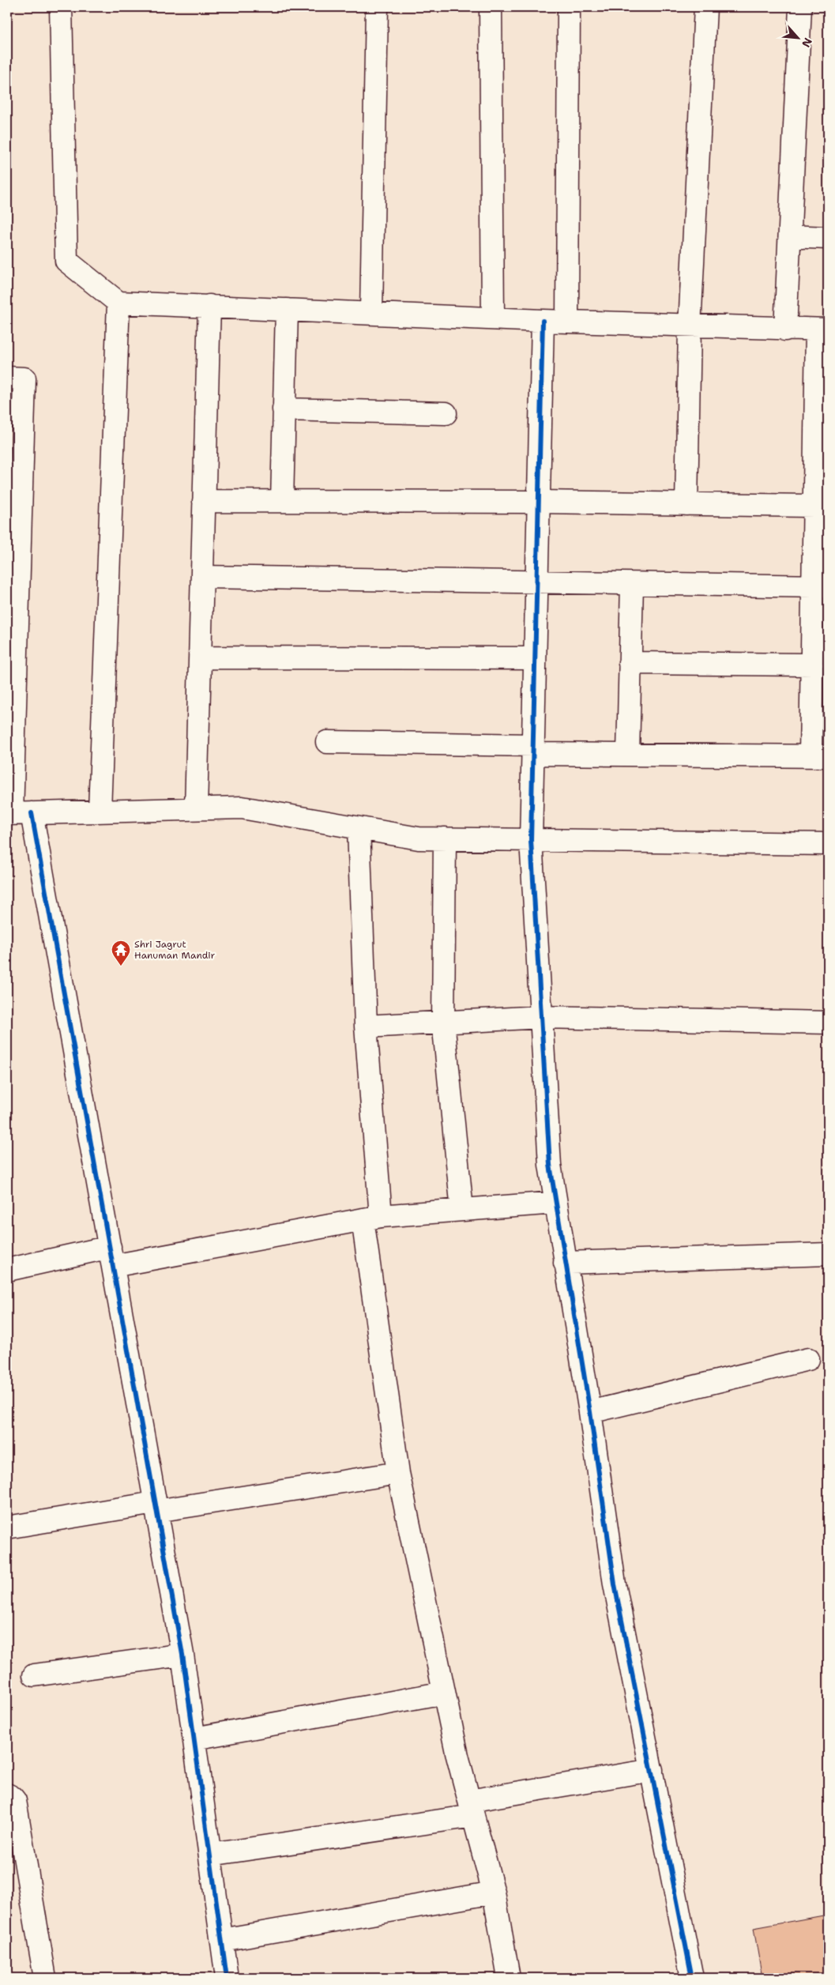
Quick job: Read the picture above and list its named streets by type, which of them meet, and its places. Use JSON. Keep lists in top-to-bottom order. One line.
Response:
{"places":{"temple":["Shri Jagrut Hanuman Mandir"]},"north":"bottom right"}
